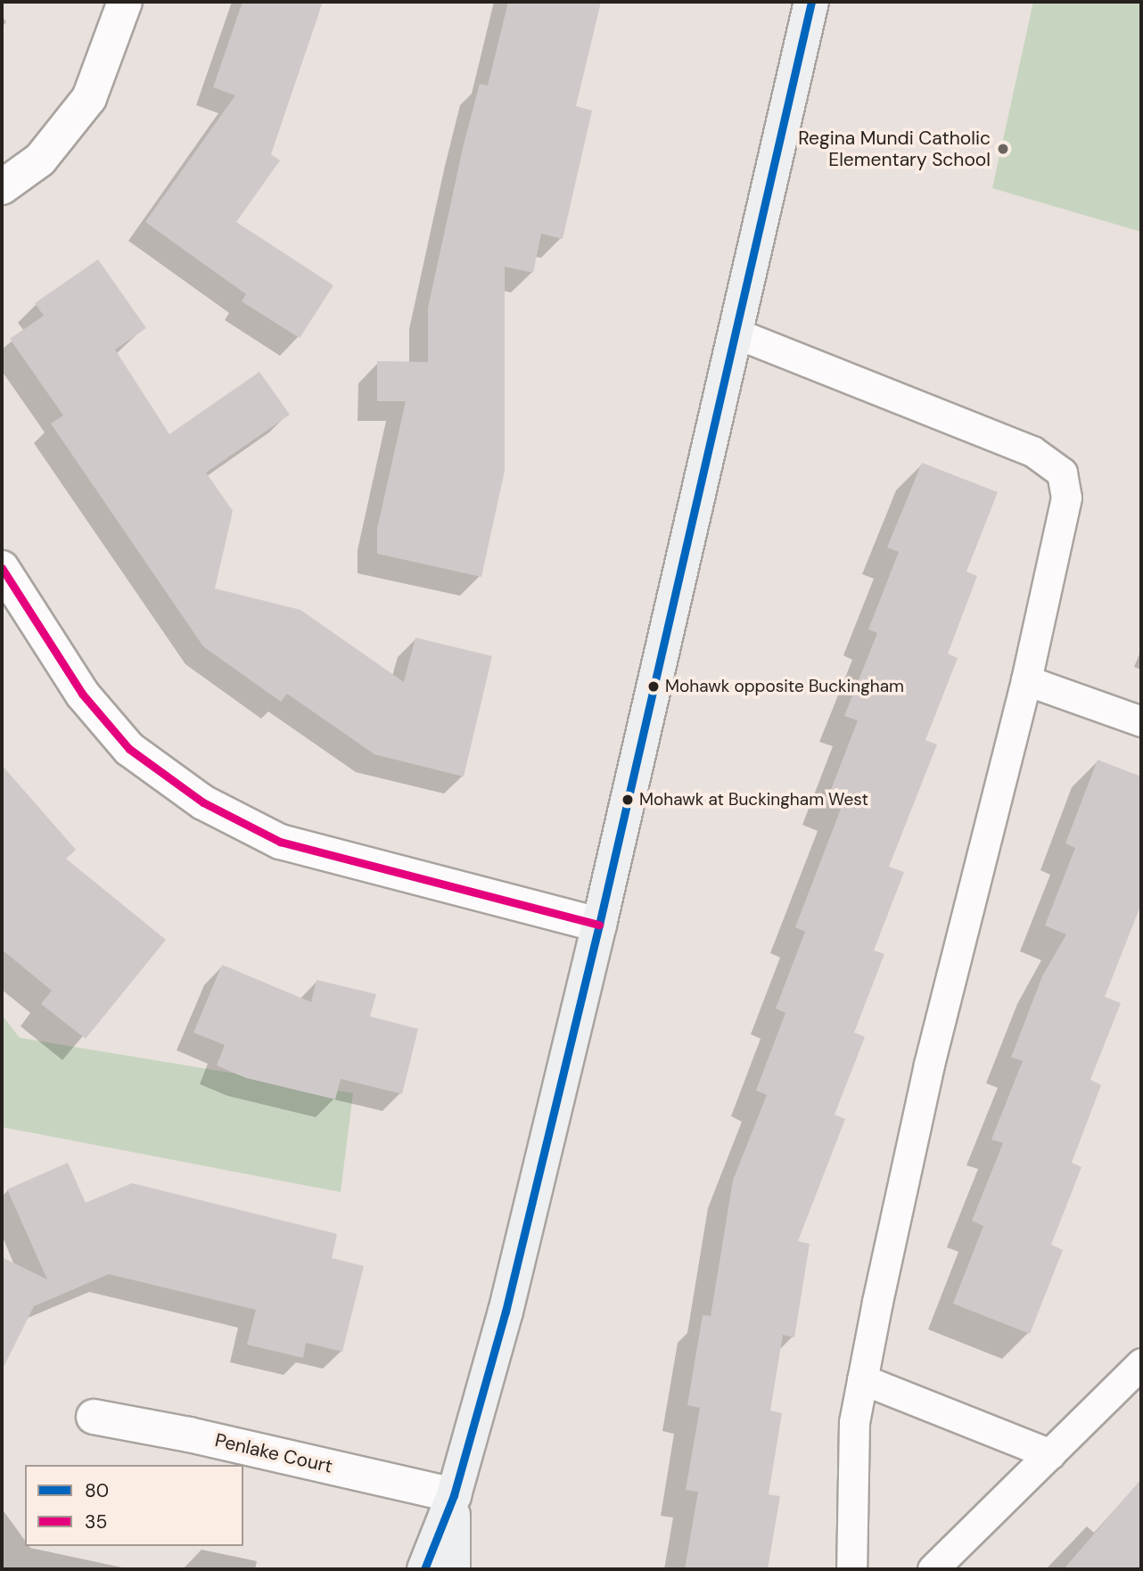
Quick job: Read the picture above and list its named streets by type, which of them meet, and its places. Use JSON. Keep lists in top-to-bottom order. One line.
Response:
{"streets":{"street":["Penlake Court"]},"places":["Regina Mundi Catholic Elementary School","Mohawk opposite Buckingham","Mohawk at Buckingham West"],"lines":["transit line 80","transit line 35"],"legend":["80","35"]}
